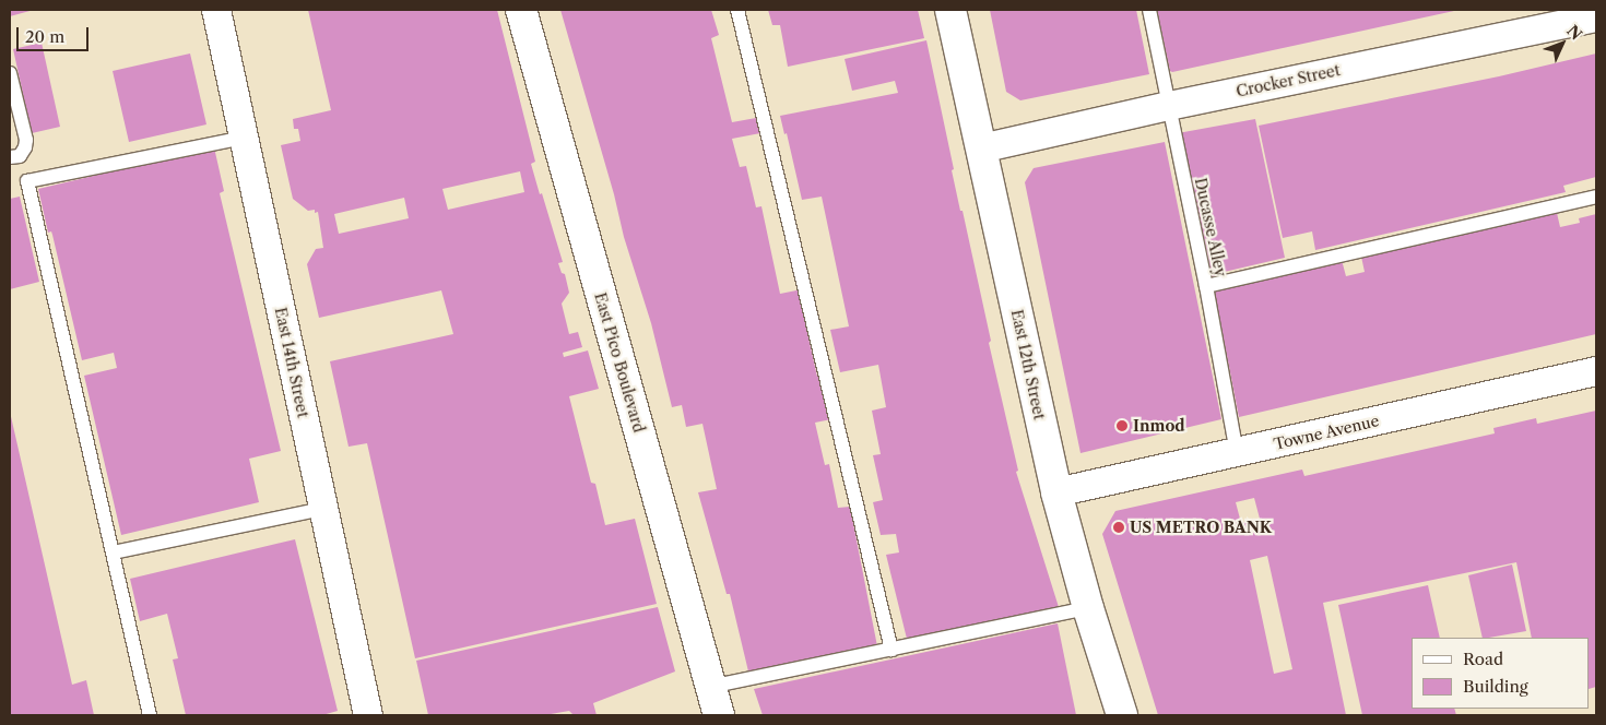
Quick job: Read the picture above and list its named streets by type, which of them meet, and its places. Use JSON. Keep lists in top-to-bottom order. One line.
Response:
{"streets":{"street":["Crocker Street","East 14th Street","East Pico Boulevard","East 12th Street","Towne Avenue"],"lane":["Ducasse Alley"]},"crossings":[["Crocker Street","Ducasse Alley"],["Crocker Street","East 12th Street"],["Ducasse Alley","Towne Avenue"],["East 12th Street","Towne Avenue"]],"places":["Inmod","US METRO BANK"],"legend":["Road","Building"],"scale_bar":"20 m","north":"top right"}
